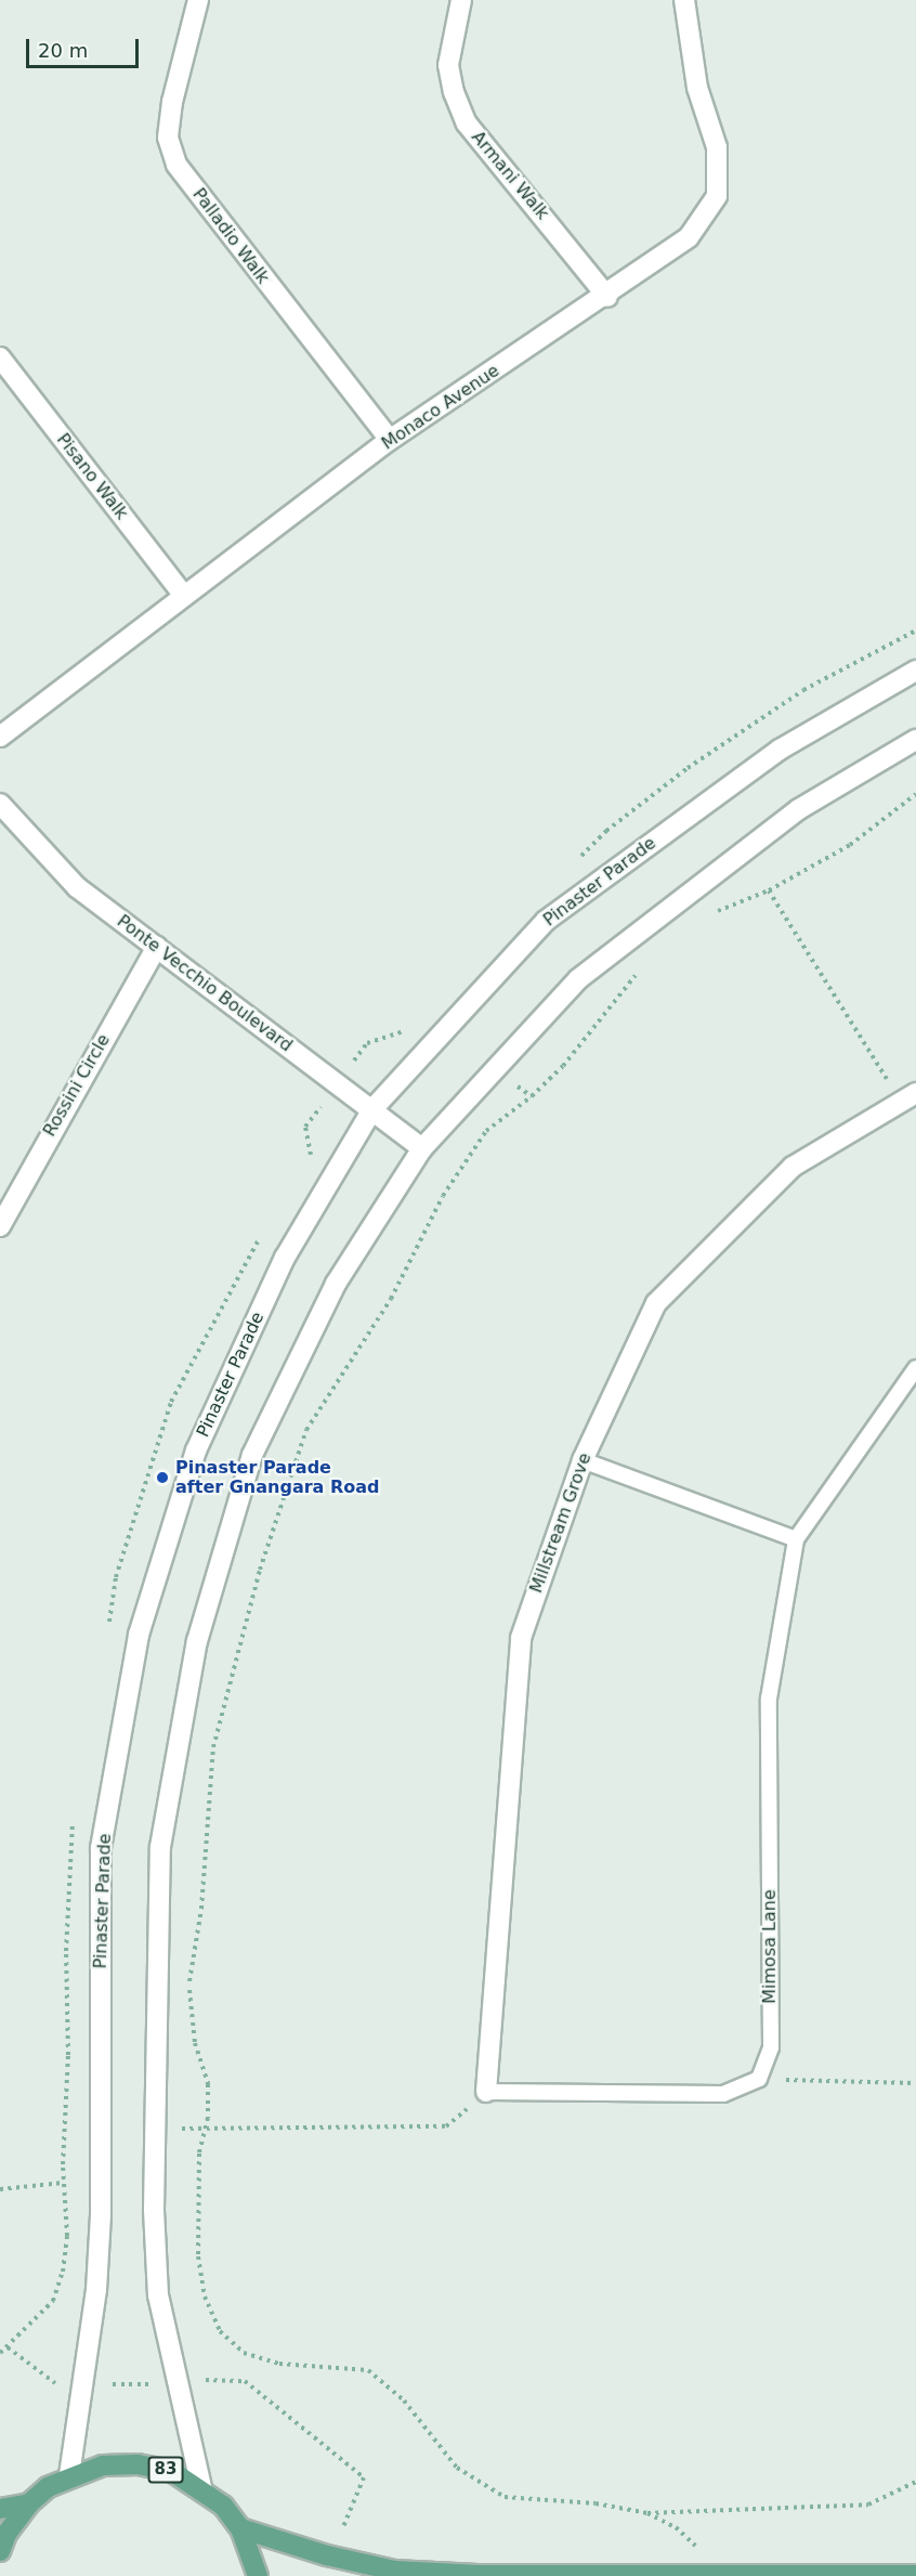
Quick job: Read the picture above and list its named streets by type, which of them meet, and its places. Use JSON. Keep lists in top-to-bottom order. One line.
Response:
{"streets":{"main road":["83"],"street":["Armani Walk","Palladio Walk","Monaco Avenue","Pisano Walk","Pinaster Parade","Ponte Vecchio Boulevard","Rossini Circle","Millstream Grove"],"lane":["Mimosa Lane"]},"crossings":[["Armani Walk","Monaco Avenue"],["Palladio Walk","Monaco Avenue"],["Monaco Avenue","Pisano Walk"],["Pinaster Parade","Ponte Vecchio Boulevard"],["Pinaster Parade","83"],["Ponte Vecchio Boulevard","Rossini Circle"]],"places":["Pinaster Parade after Gnangara Road"],"scale_bar":"20 m"}
